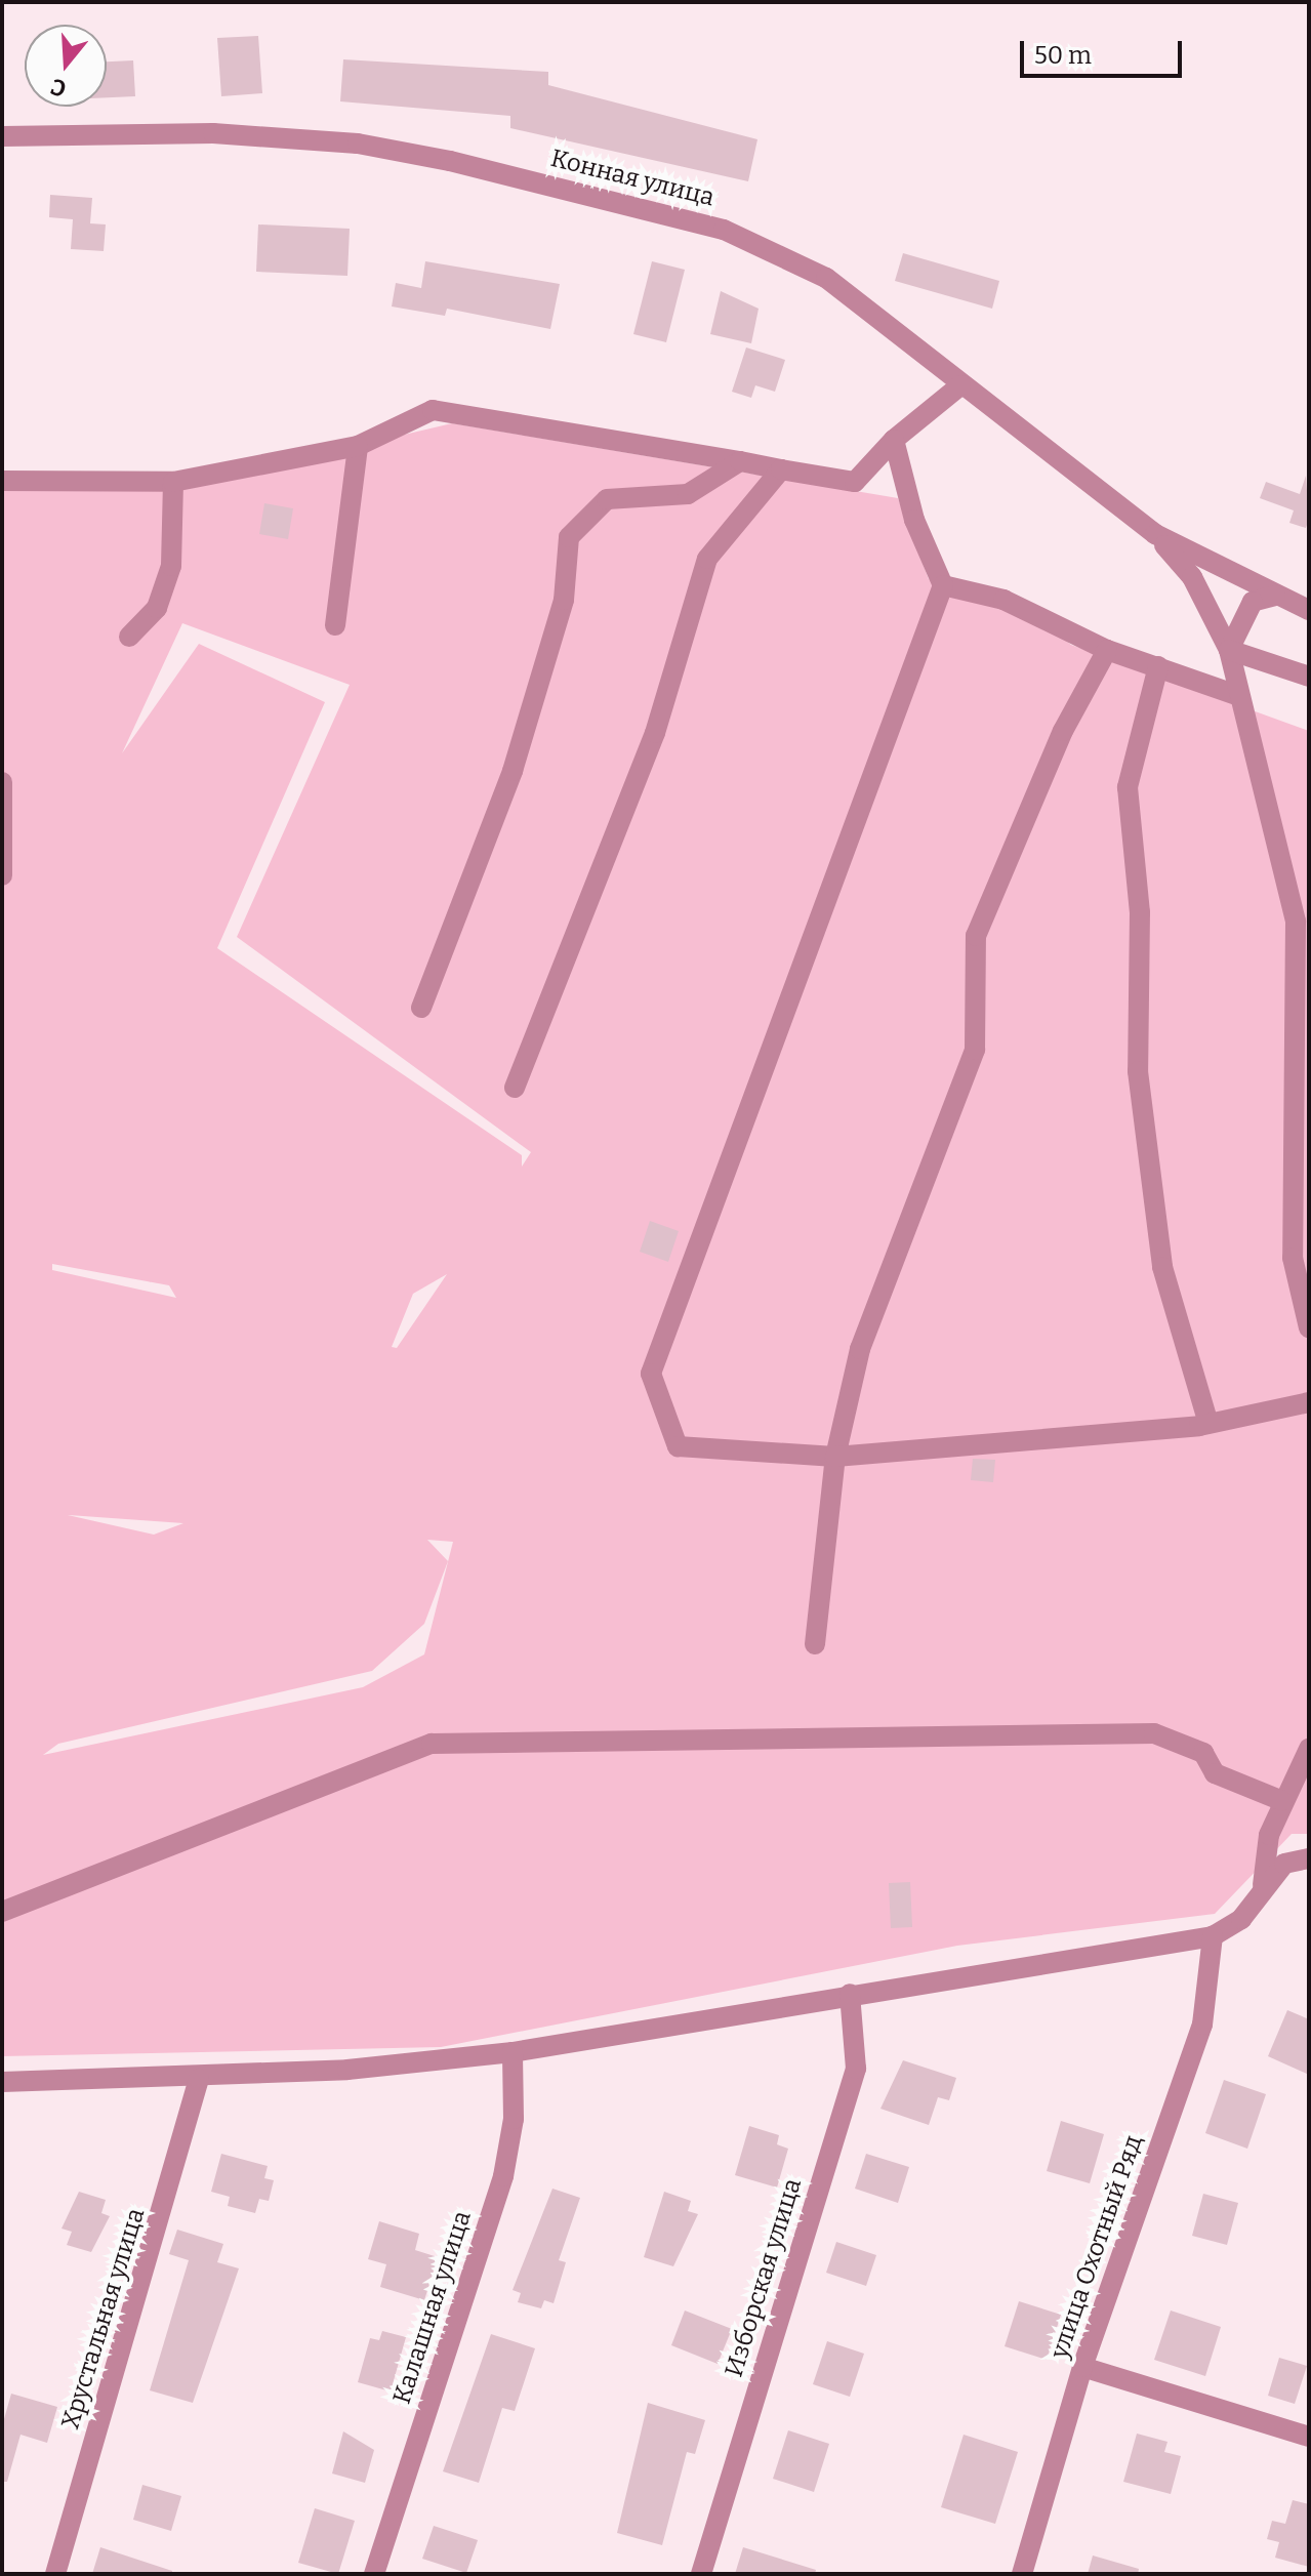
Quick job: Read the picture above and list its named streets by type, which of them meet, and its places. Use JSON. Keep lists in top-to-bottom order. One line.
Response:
{"streets":{"street":["Конная улица","улица Охотный Ряд","Изборская улица","Калашная улица","Хрустальная улица"]},"scale_bar":"50 m","north":"bottom"}
